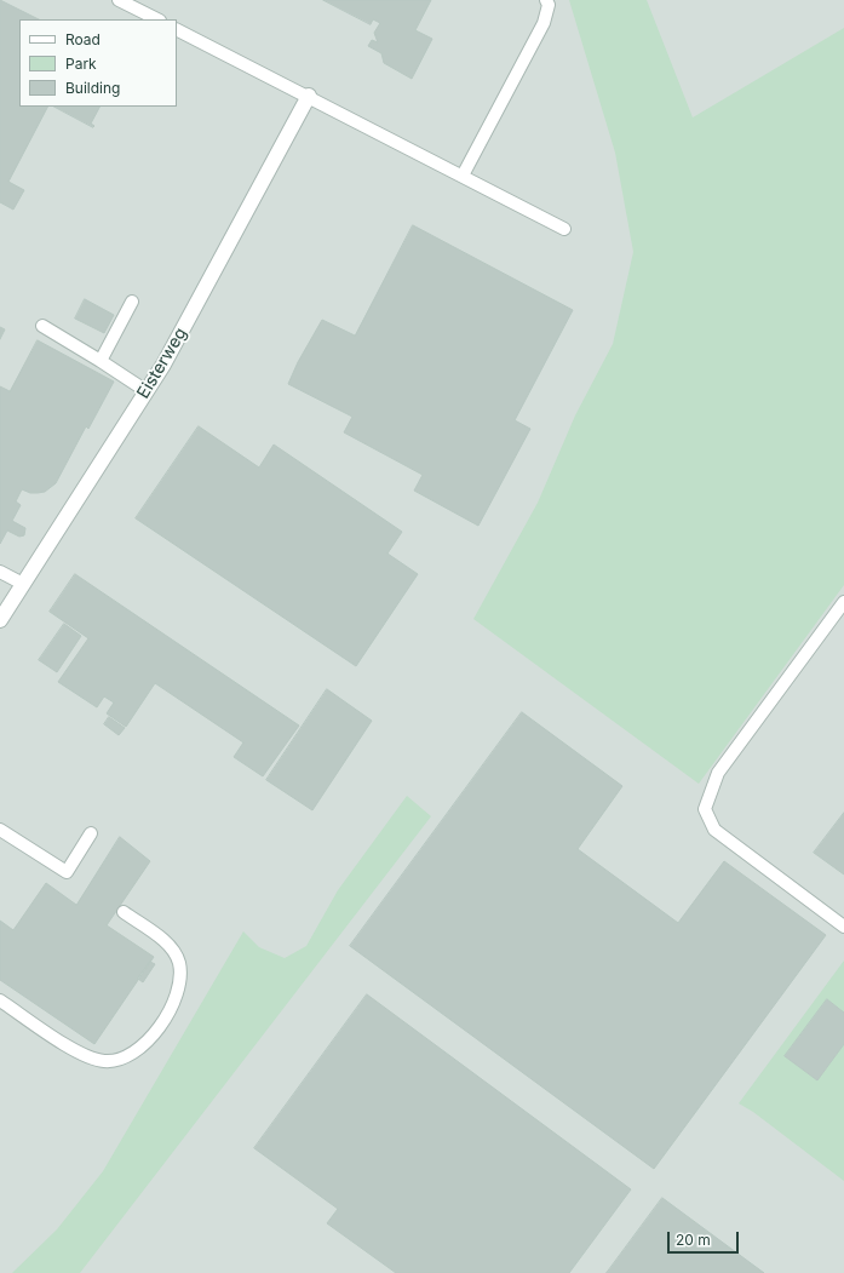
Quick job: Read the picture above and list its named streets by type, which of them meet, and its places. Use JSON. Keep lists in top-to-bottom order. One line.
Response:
{"streets":{"street":["Eisterweg"]},"legend":["Road","Park","Building"],"scale_bar":"20 m"}
